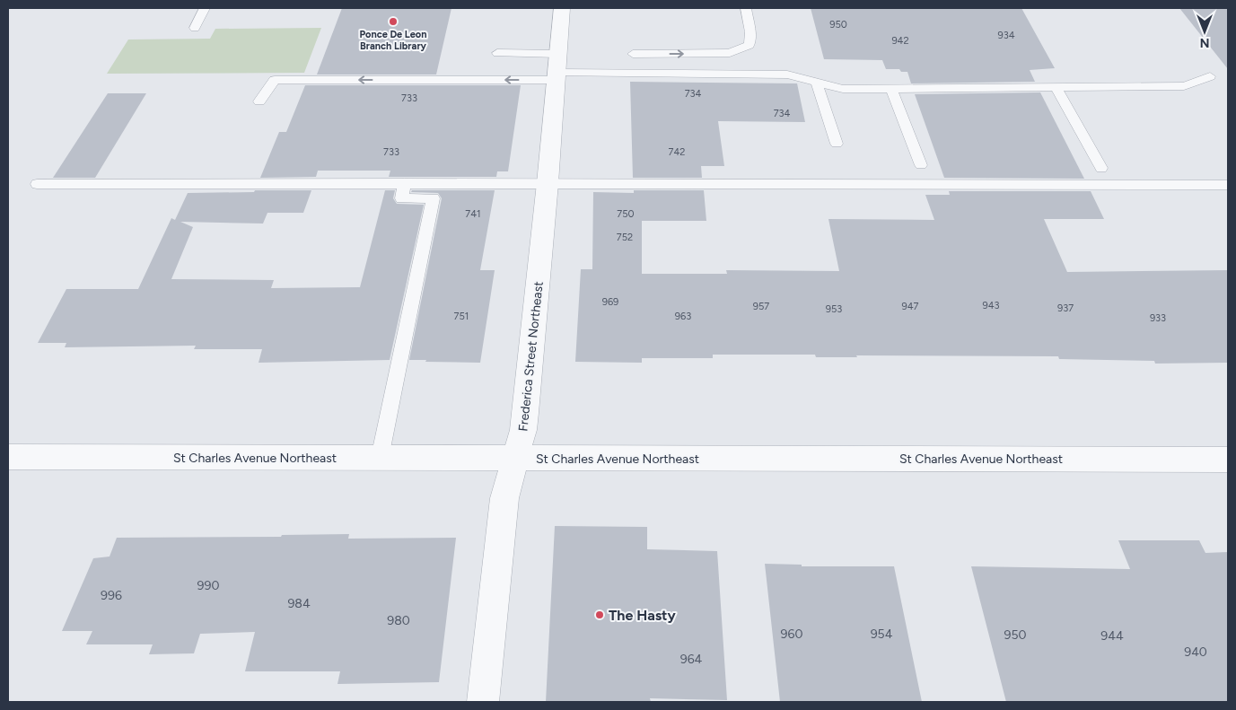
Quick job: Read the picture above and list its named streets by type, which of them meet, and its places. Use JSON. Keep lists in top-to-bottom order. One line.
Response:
{"streets":{"street":["Frederica Street Northeast","St Charles Avenue Northeast"]},"crossings":[["Frederica Street Northeast","St Charles Avenue Northeast"]],"places":["Ponce De Leon Branch Library","The Hasty"],"house_numbers":["950","934","942","734","733","734","733","742","741","750","752","969","943","957","947","937","953","751","963","933","990","996","984","980","960","954","950","944","940","964"],"north":"bottom"}
